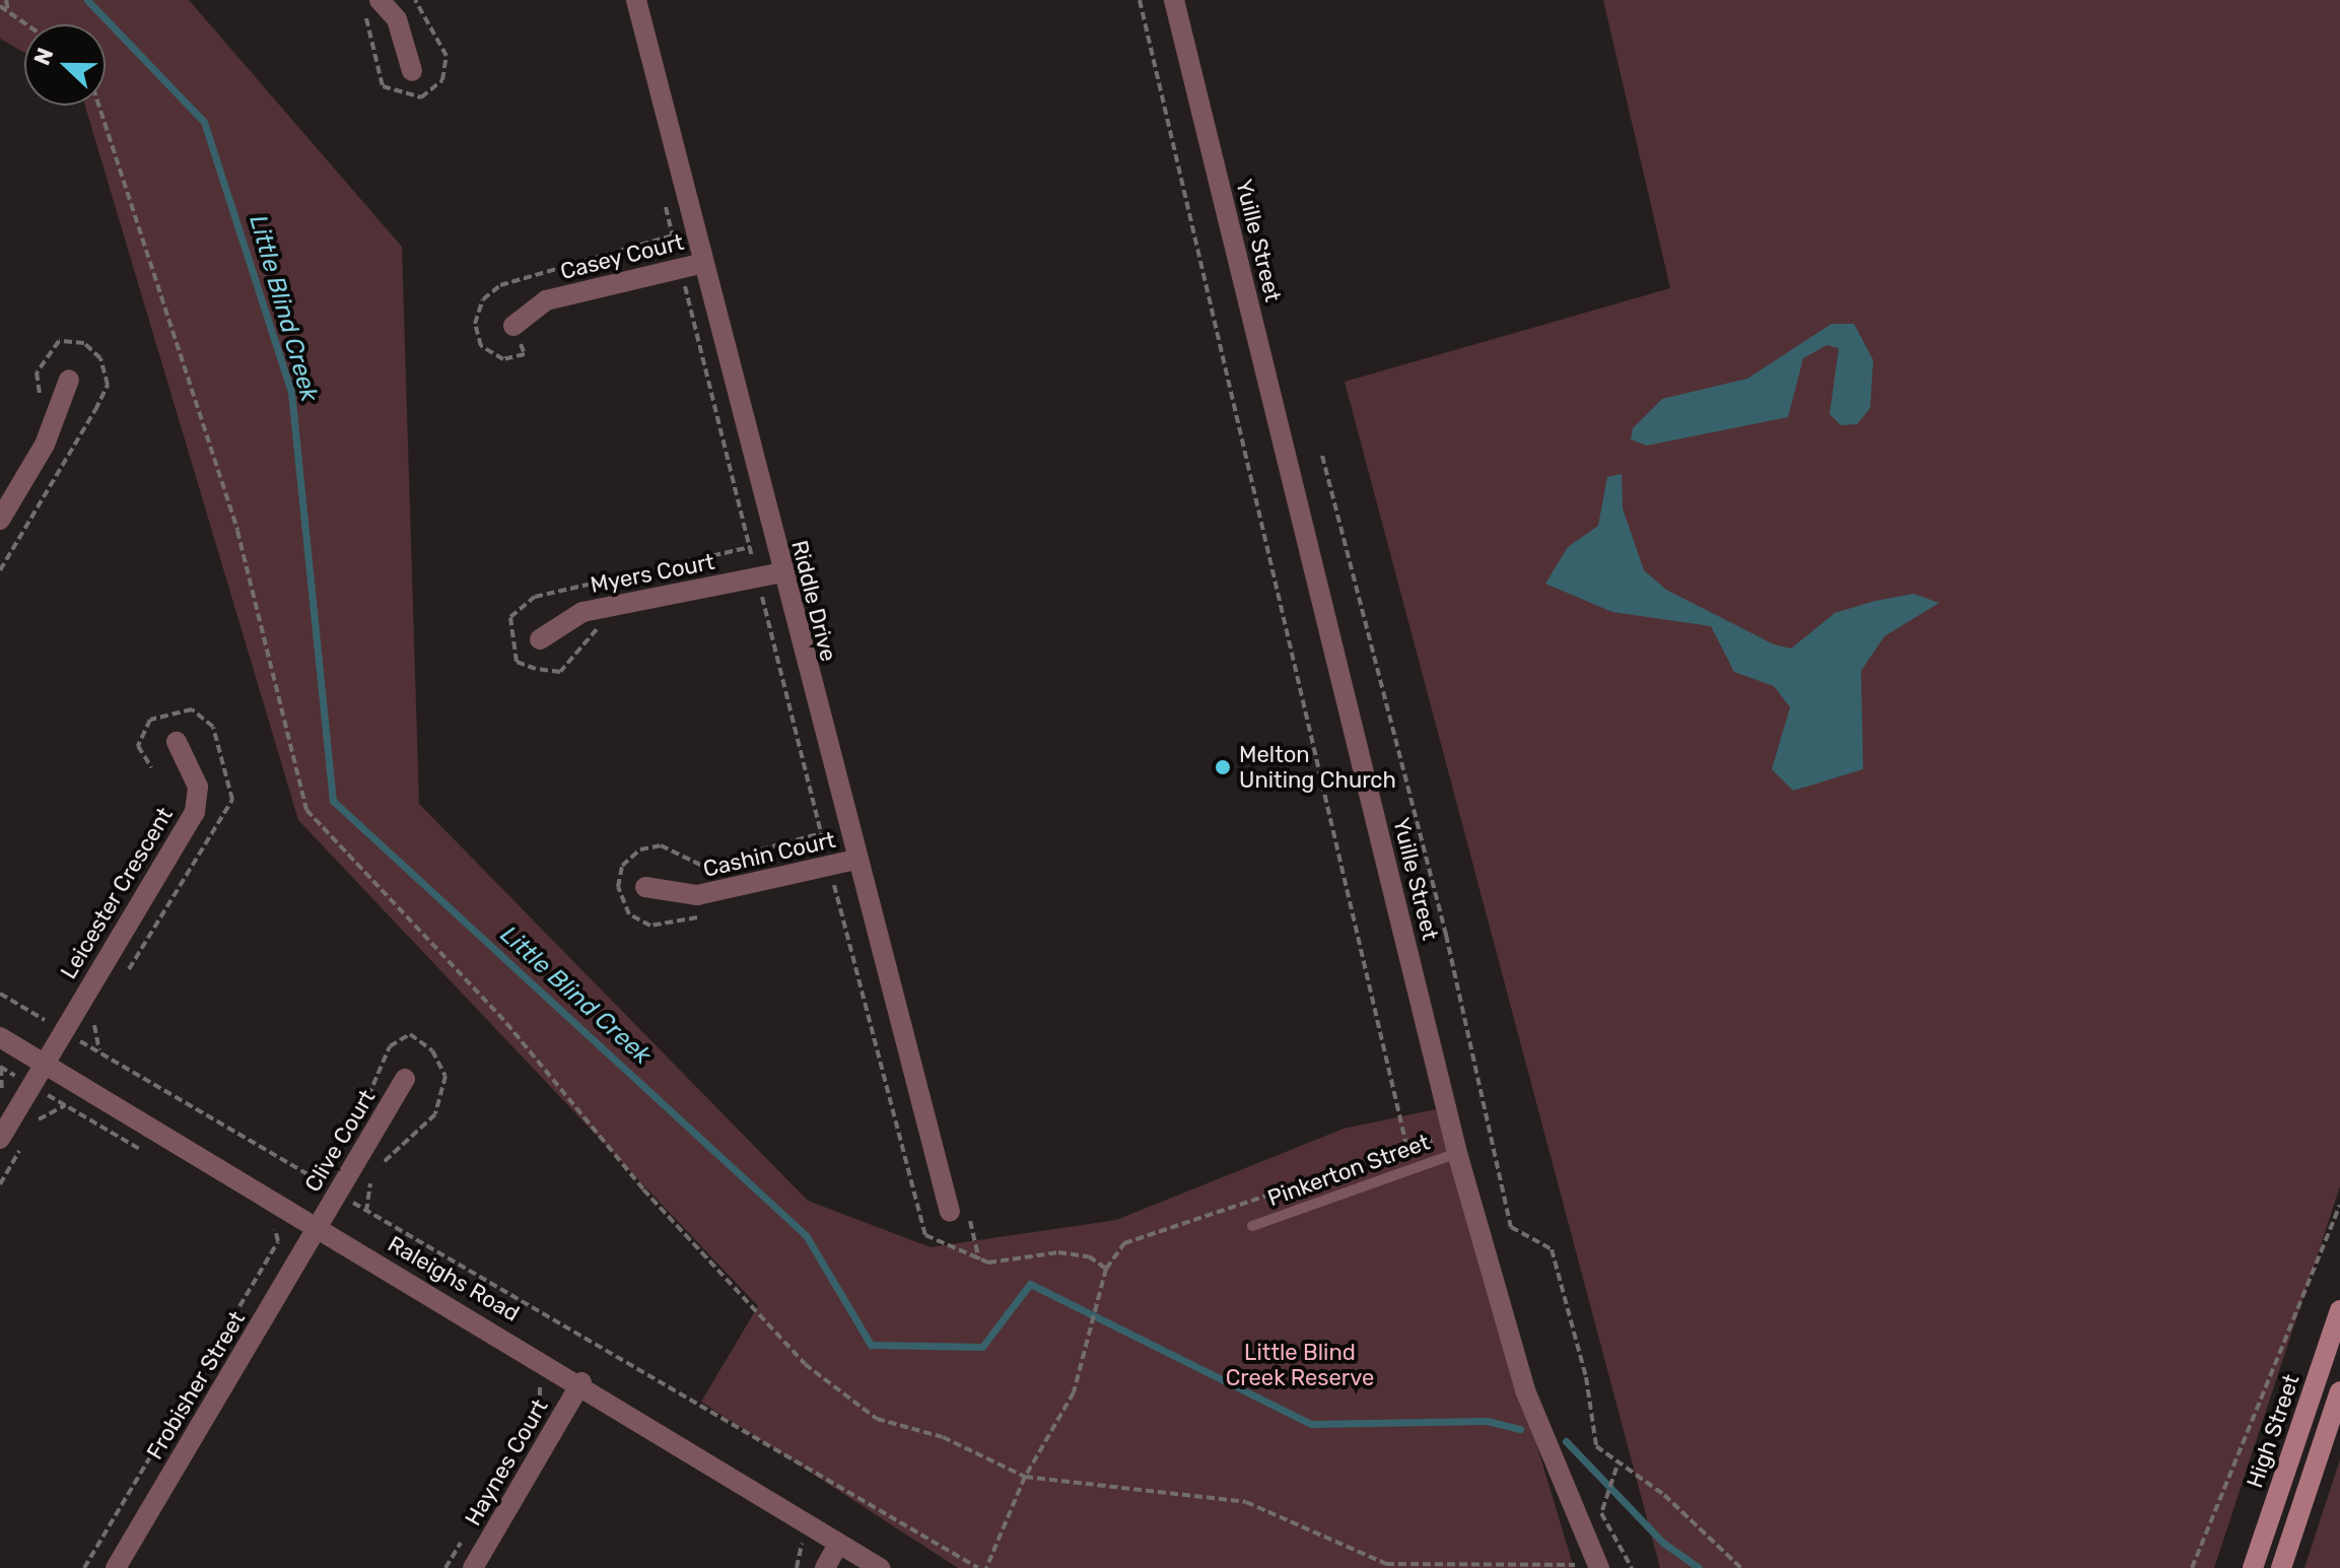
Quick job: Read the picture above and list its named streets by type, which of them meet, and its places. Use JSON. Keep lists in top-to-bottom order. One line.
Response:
{"streets":{"main road":["High Street"],"street":["Yuille Street","Casey Court","Myers Court","Riddle Drive","Cashin Court","Leicester Crescent","Clive Court","Raleighs Road","Frobisher Street","Haynes Court"],"lane":["Pinkerton Street"]},"crossings":[["Yuille Street","Pinkerton Street"],["Casey Court","Riddle Drive"],["Myers Court","Riddle Drive"],["Riddle Drive","Cashin Court"],["Leicester Crescent","Raleighs Road"],["Clive Court","Raleighs Road"],["Clive Court","Frobisher Street"],["Raleighs Road","Frobisher Street"],["Raleighs Road","Haynes Court"]],"water":["Little Blind Creek"],"parks":["Little Blind Creek Reserve"],"places":["Melton Uniting Church"],"north":"left"}
